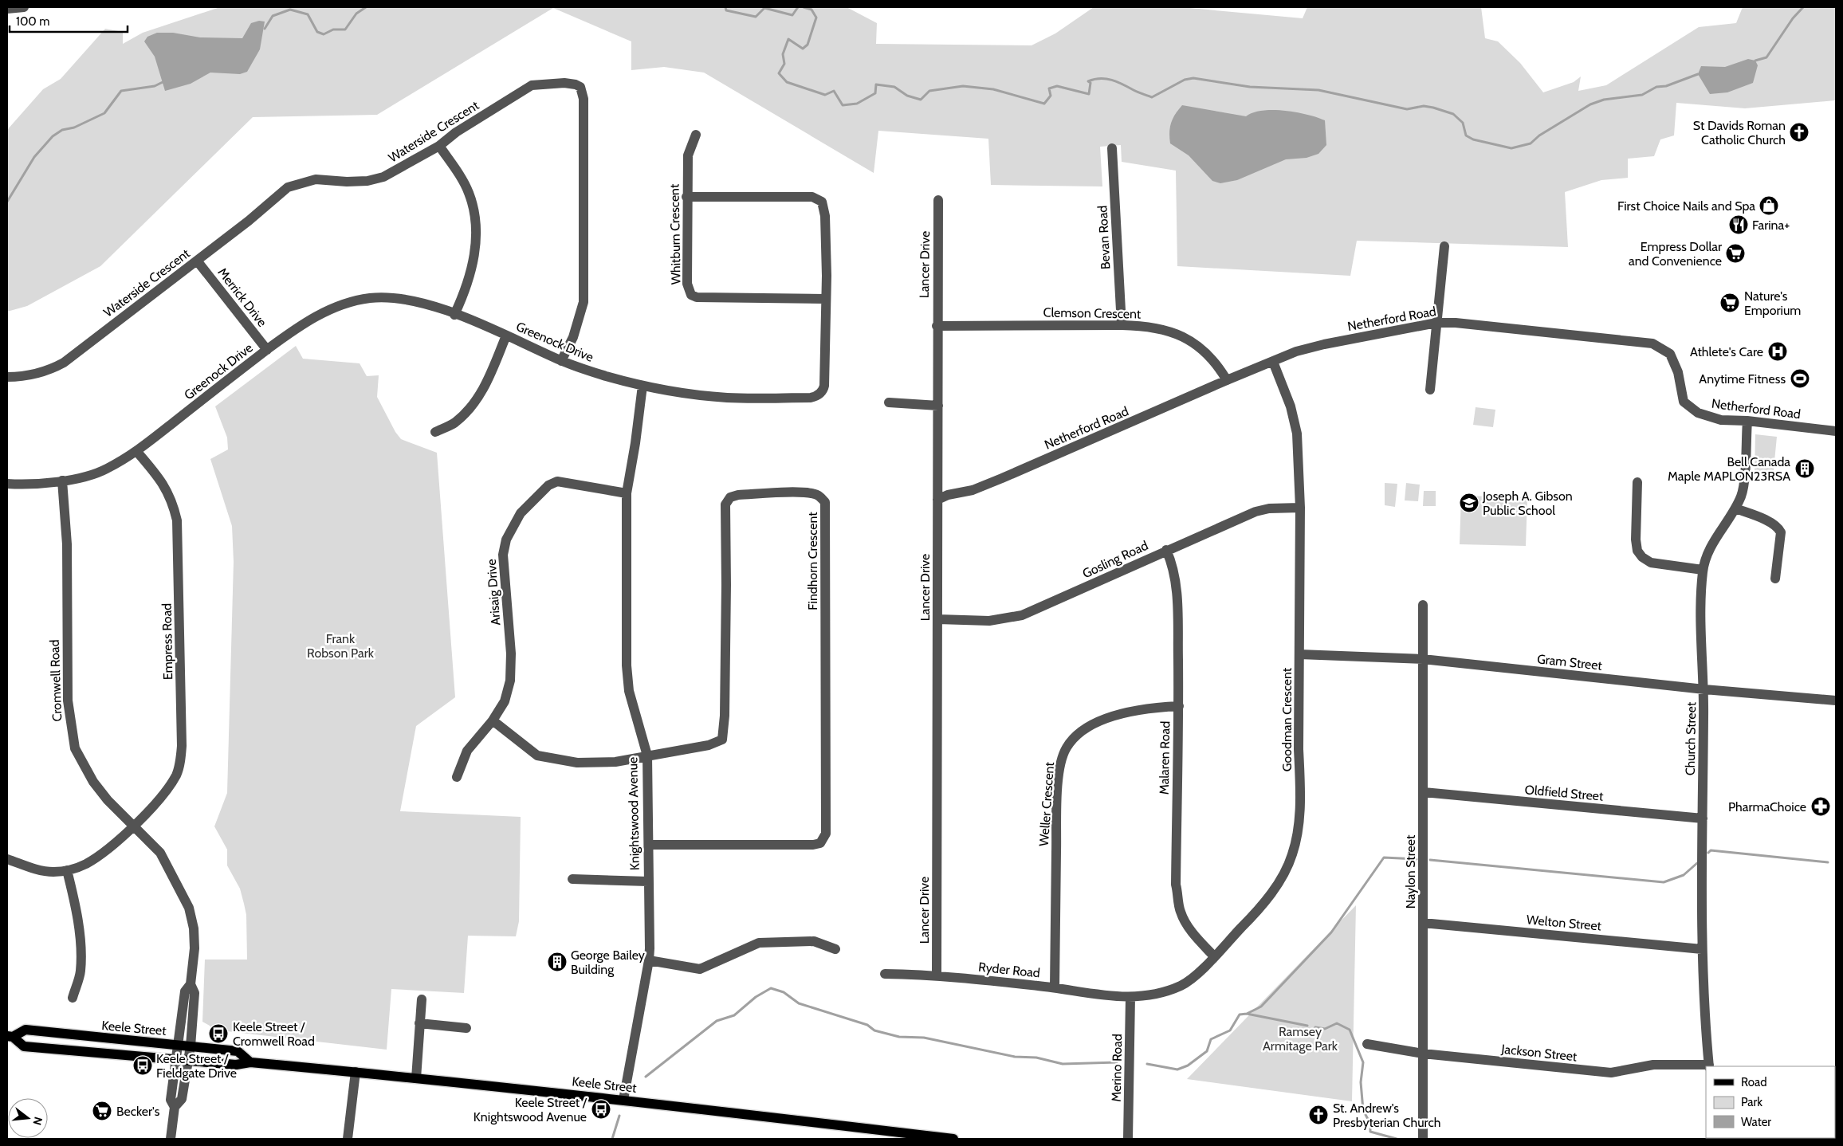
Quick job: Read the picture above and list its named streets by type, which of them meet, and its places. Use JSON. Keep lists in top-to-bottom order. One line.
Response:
{"streets":{"main road":["Keele Street"],"street":["Waterside Crescent","Whitburn Crescent","Bevan Road","Lancer Drive","Merrick Drive","Clemson Crescent","Netherford Road","Greenock Drive","Gosling Road","Findhorn Crescent","Arisaig Drive","Empress Road","Gram Street","Cromwell Road","Goodman Crescent","Church Street","Malaren Road","Oldfield Street","Weller Crescent","Knightswood Avenue","Naylon Street","Welton Street","Ryder Road","Jackson Street","Merino Road"]},"crossings":[["Waterside Crescent","Merrick Drive"],["Waterside Crescent","Greenock Drive"],["Whitburn Crescent","Greenock Drive"],["Bevan Road","Clemson Crescent"],["Lancer Drive","Clemson Crescent"],["Lancer Drive","Netherford Road"],["Lancer Drive","Gosling Road"],["Lancer Drive","Ryder Road"],["Merrick Drive","Greenock Drive"],["Clemson Crescent","Netherford Road"],["Netherford Road","Goodman Crescent"],["Netherford Road","Church Street"],["Greenock Drive","Empress Road"],["Greenock Drive","Cromwell Road"],["Greenock Drive","Knightswood Avenue"],["Gosling Road","Goodman Crescent"],["Gosling Road","Malaren Road"],["Findhorn Crescent","Knightswood Avenue"],["Arisaig Drive","Knightswood Avenue"],["Empress Road","Cromwell Road"],["Gram Street","Goodman Crescent"],["Gram Street","Church Street"],["Gram Street","Naylon Street"],["Cromwell Road","Keele Street"],["Goodman Crescent","Malaren Road"],["Goodman Crescent","Ryder Road"],["Goodman Crescent","Merino Road"],["Church Street","Oldfield Street"],["Church Street","Welton Street"],["Church Street","Jackson Street"],["Malaren Road","Weller Crescent"],["Oldfield Street","Naylon Street"],["Weller Crescent","Ryder Road"],["Knightswood Avenue","Keele Street"],["Naylon Street","Welton Street"],["Naylon Street","Jackson Street"],["Ryder Road","Merino Road"]],"parks":["Frank Robson Park","Ramsey Armitage Park"],"places":{"church":["St Davids Roman Catholic Church","St. Andrew's Presbyterian Church"],"shop":["First Choice Nails and Spa"],"restaurant":["Farina+"],"supermarket":["Empress Dollar and Convenience","Nature's Emporium","Becker's"],"hospital":["Athlete's Care"],"sports":["Anytime Fitness"],"building":["Bell Canada Maple MAPLON23RSA","George Bailey Building"],"school or university":["Joseph A. Gibson Public School"],"pharmacy":["PharmaChoice"],"bus stop":["Keele Street / Cromwell Road","Keele Street / Fieldgate Drive","Keele Street / Knightswood Avenue"]},"legend":["Road","Park","Water"],"scale_bar":"100 m","north":"right"}
